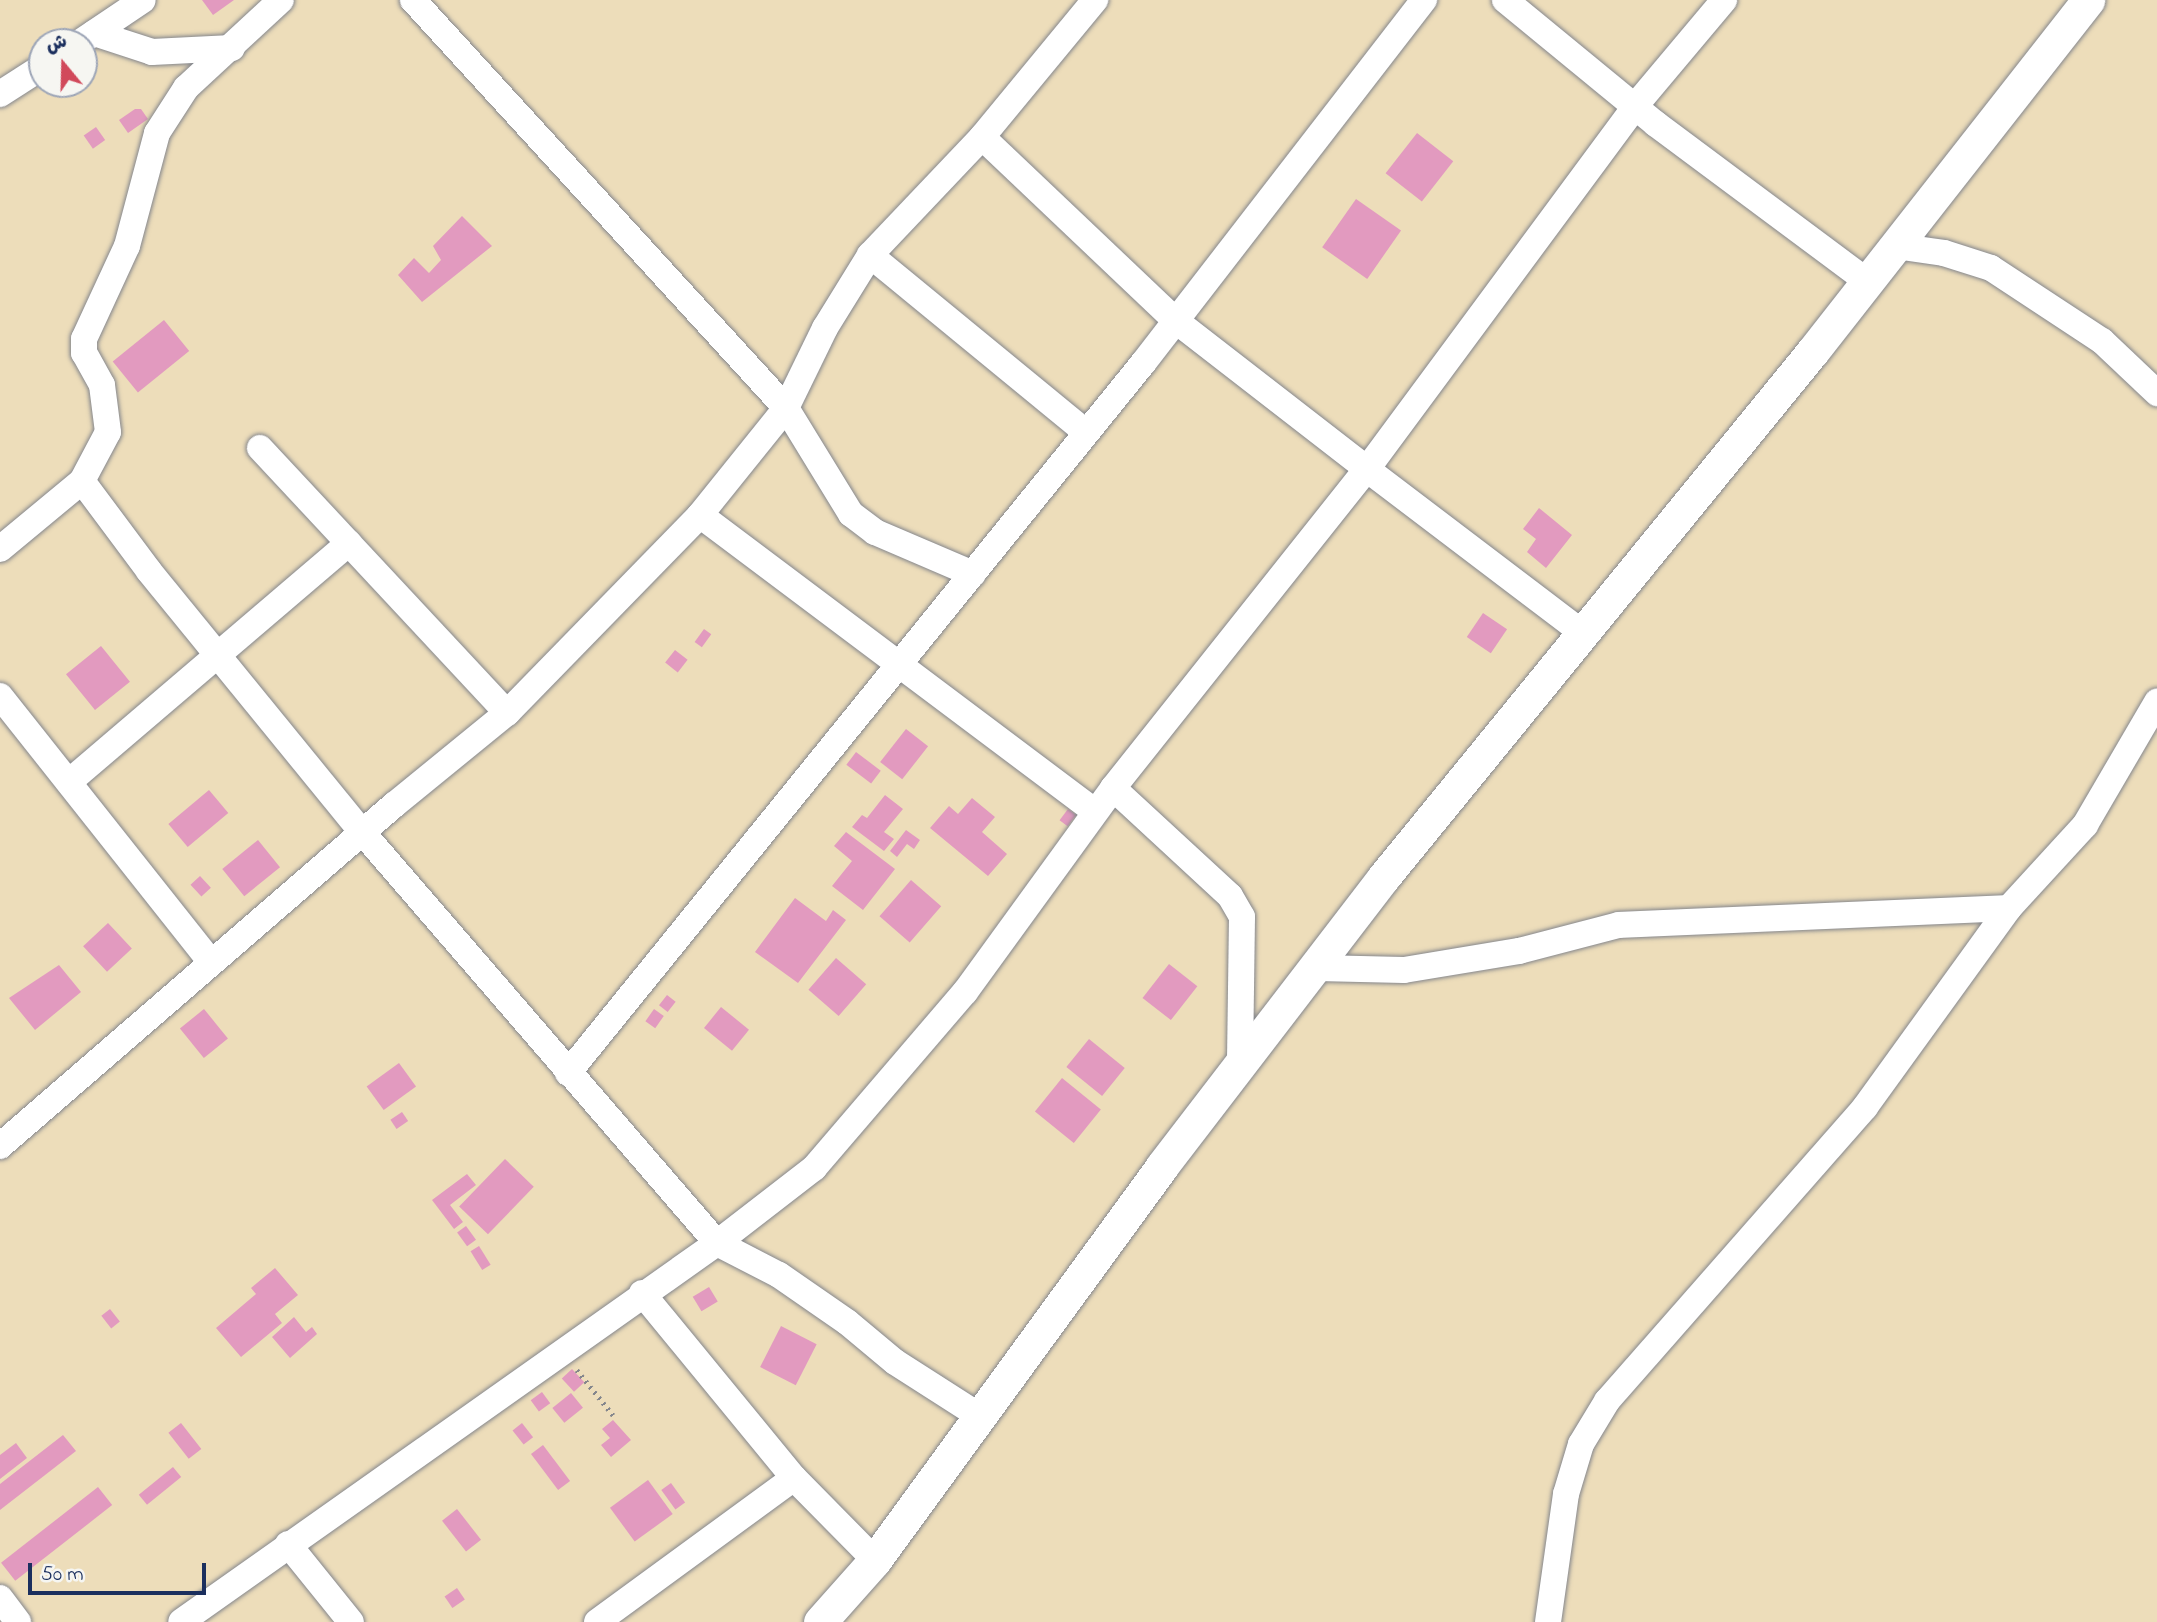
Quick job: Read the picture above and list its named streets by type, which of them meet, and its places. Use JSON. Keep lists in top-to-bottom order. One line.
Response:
{"scale_bar":"50 m","north":"top"}
